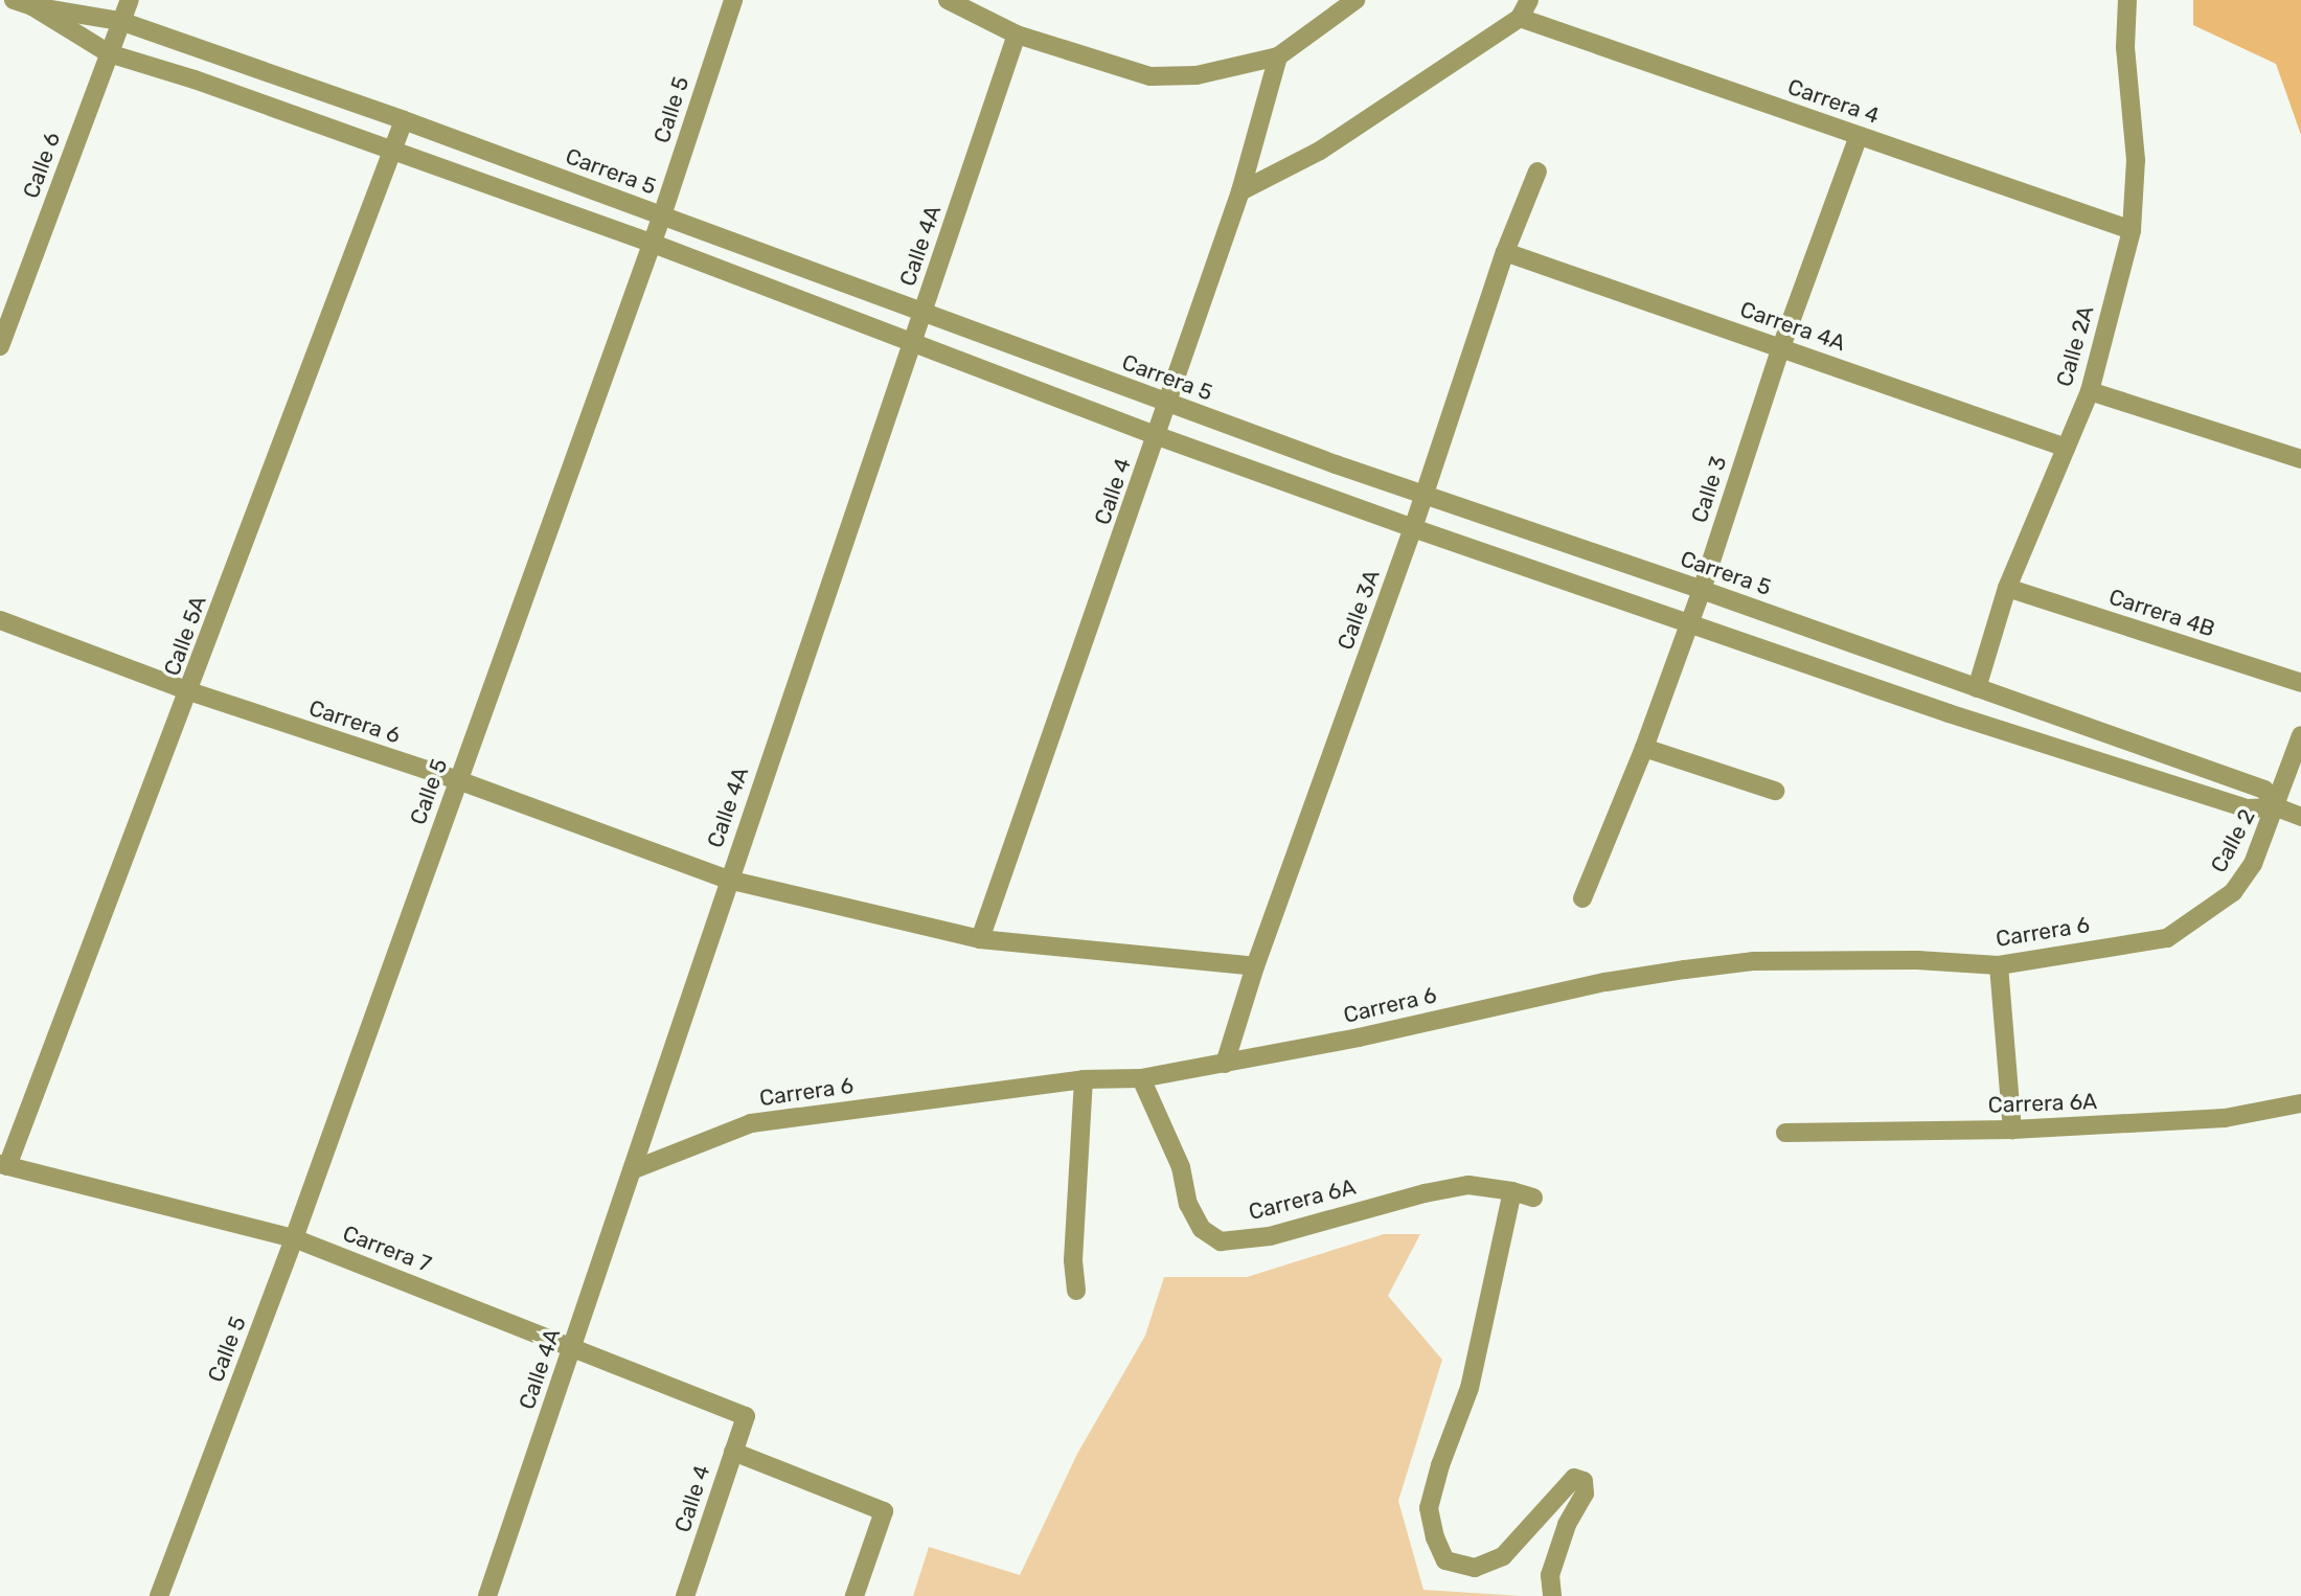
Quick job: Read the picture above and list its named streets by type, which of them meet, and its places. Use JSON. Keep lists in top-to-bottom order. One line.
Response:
{"streets":{"street":["Carrera 4","Calle 5","Calle 6","Carrera 5","Calle 4A","Carrera 4A","Calle 2A","Calle 3","Calle 4","Calle 3A","Carrera 4B","Calle 5A","Carrera 6","Calle 2","Carrera 6A","Carrera 7"]},"crossings":[["Carrera 4","Calle 2A"],["Carrera 4","Calle 3"],["Calle 5","Carrera 5"],["Calle 5","Carrera 6"],["Calle 5","Carrera 7"],["Calle 6","Carrera 5"],["Carrera 5","Calle 4A"],["Carrera 5","Calle 2A"],["Carrera 5","Calle 3"],["Carrera 5","Calle 4"],["Carrera 5","Calle 3A"],["Carrera 5","Calle 5A"],["Carrera 5","Calle 2"],["Calle 4A","Carrera 6"],["Calle 4A","Carrera 7"],["Carrera 4A","Calle 2A"],["Carrera 4A","Calle 3"],["Carrera 4A","Calle 3A"],["Calle 2A","Carrera 4B"],["Calle 4","Carrera 6"],["Calle 4","Carrera 7"],["Calle 3A","Carrera 6"],["Calle 5A","Carrera 6"],["Calle 5A","Carrera 7"],["Carrera 6","Calle 2"],["Carrera 6","Carrera 6A"]]}
